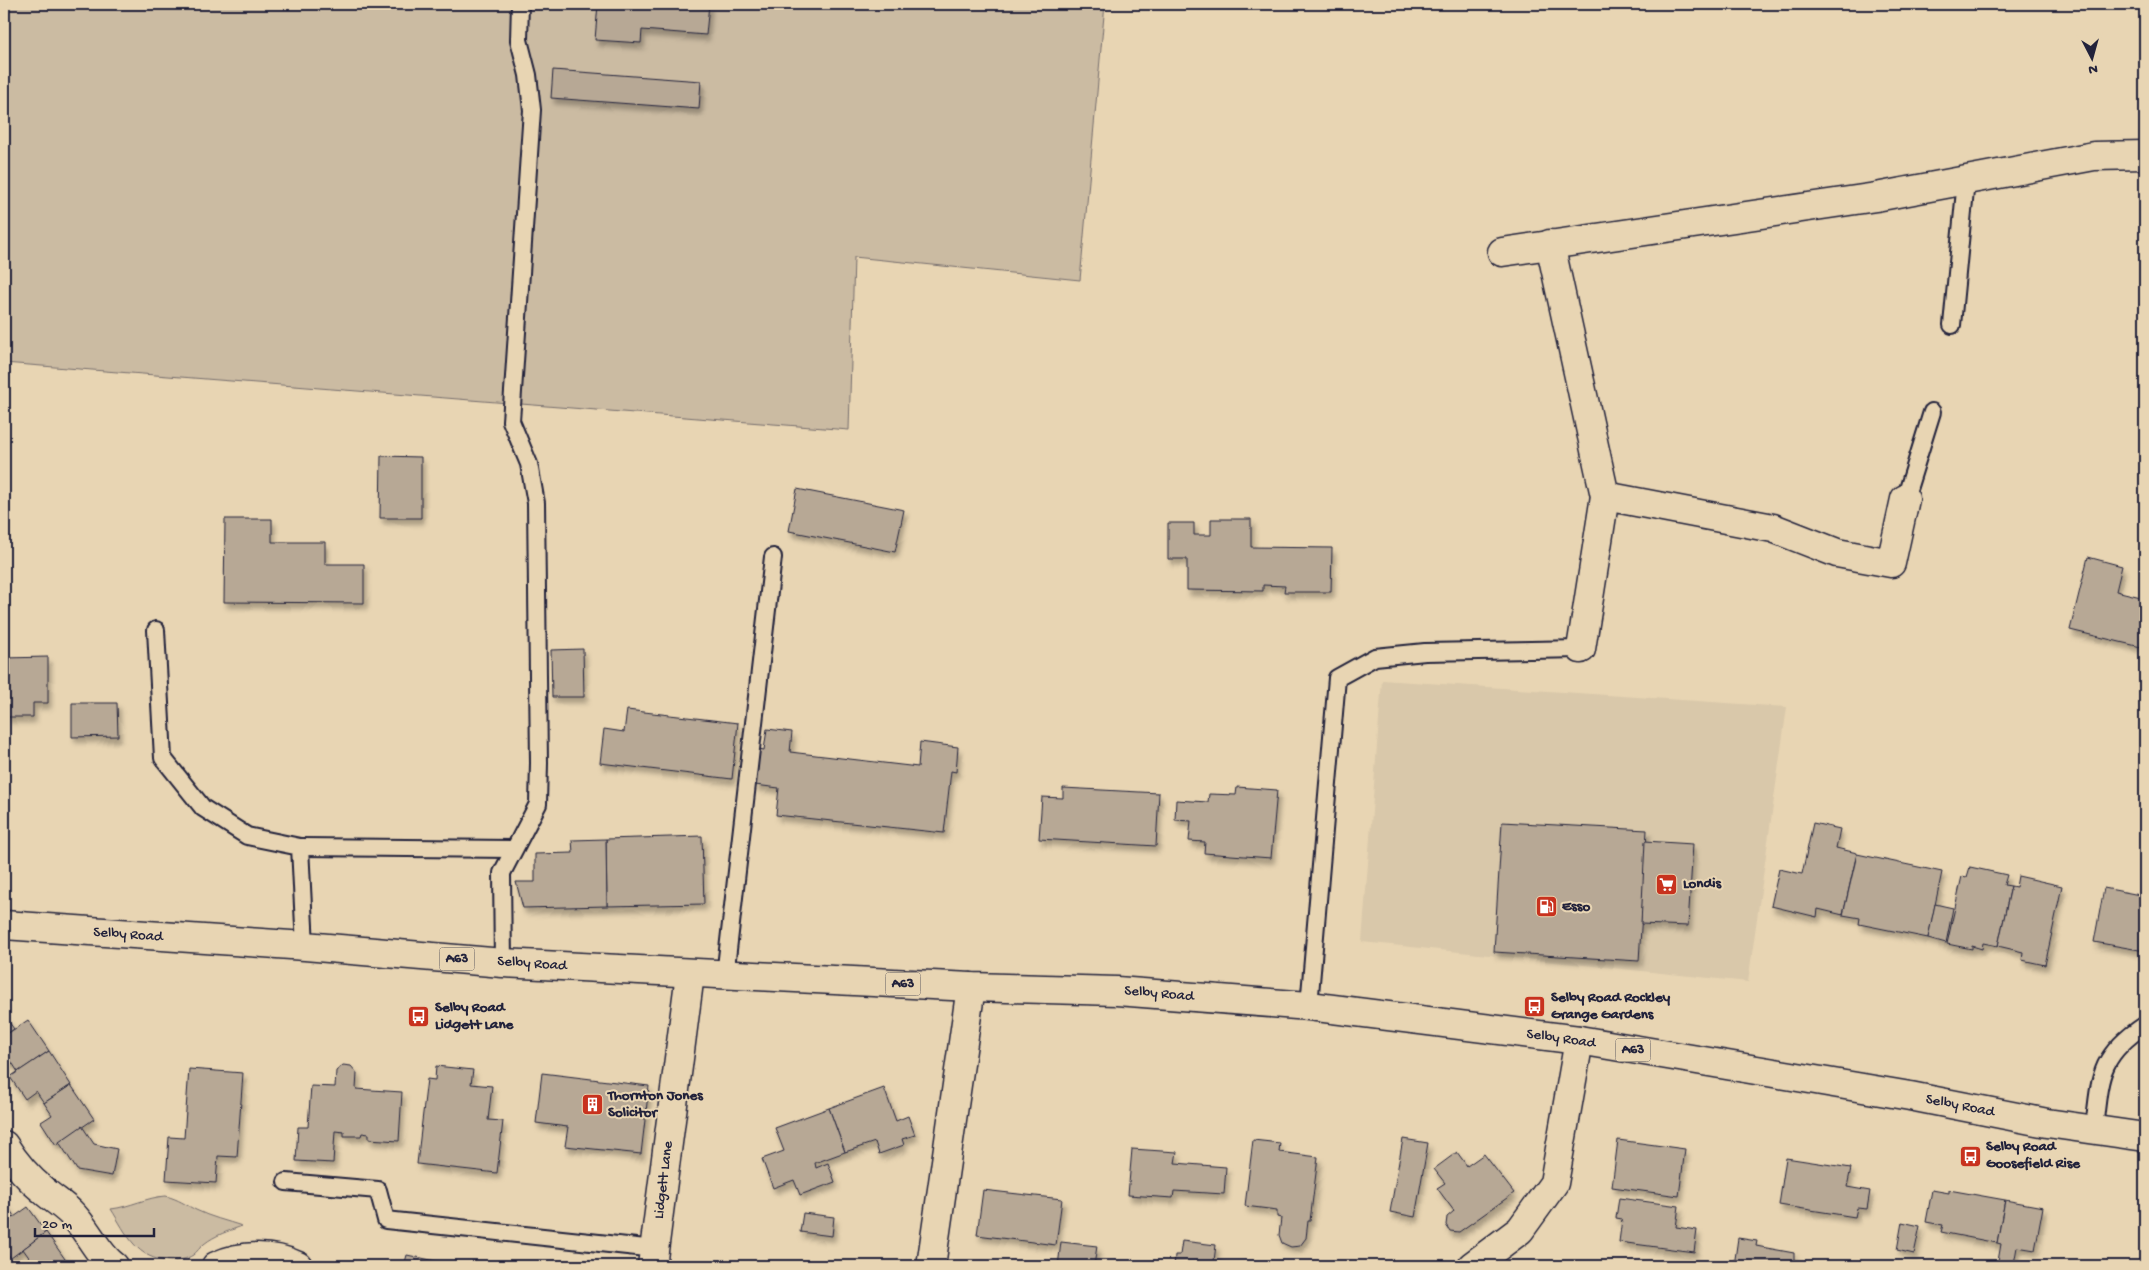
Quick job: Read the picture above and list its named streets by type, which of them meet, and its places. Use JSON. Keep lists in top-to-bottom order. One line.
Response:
{"streets":{"main road":["Selby Road","A63","Lidgett Lane"]},"crossings":[["Selby Road","Lidgett Lane"]],"places":{"supermarket":["Londis"],"fuel station":["Esso"],"bus stop":["Selby Road Rockley Grange Gardens","Selby Road Lidgett Lane","Selby Road Goosefield Rise"],"building":["Thornton Jones Solicitor"]},"scale_bar":"20 m","north":"bottom"}
